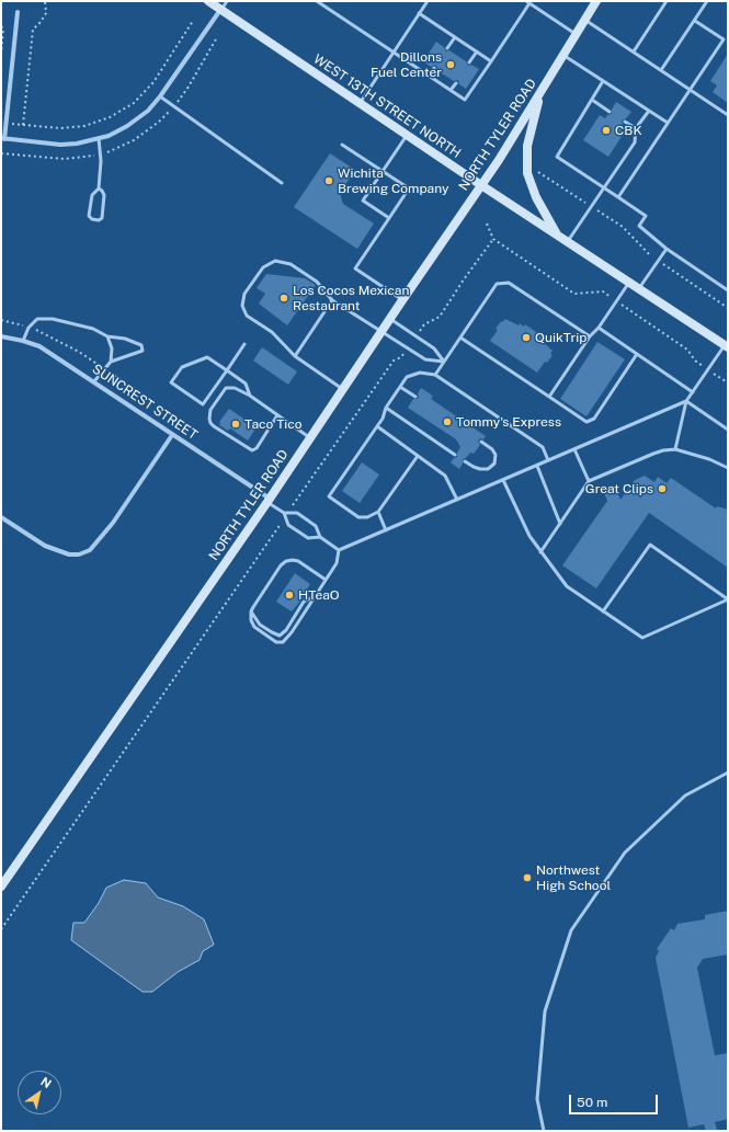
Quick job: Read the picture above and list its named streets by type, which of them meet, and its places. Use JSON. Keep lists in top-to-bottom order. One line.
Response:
{"streets":{"main road":["WEST 13TH STREET NORTH","NORTH TYLER ROAD"],"street":["SUNCREST STREET"]},"crossings":[["WEST 13TH STREET NORTH","NORTH TYLER ROAD"],["NORTH TYLER ROAD","SUNCREST STREET"]],"places":["Dillons Fuel Center","CBK","Wichita Brewing Company","Los Cocos Mexican Restaurant","QuikTrip","Tommy's Express","Taco Tico","Great Clips","HTeaO","Northwest High School"],"scale_bar":"50 m","north":"top right"}
